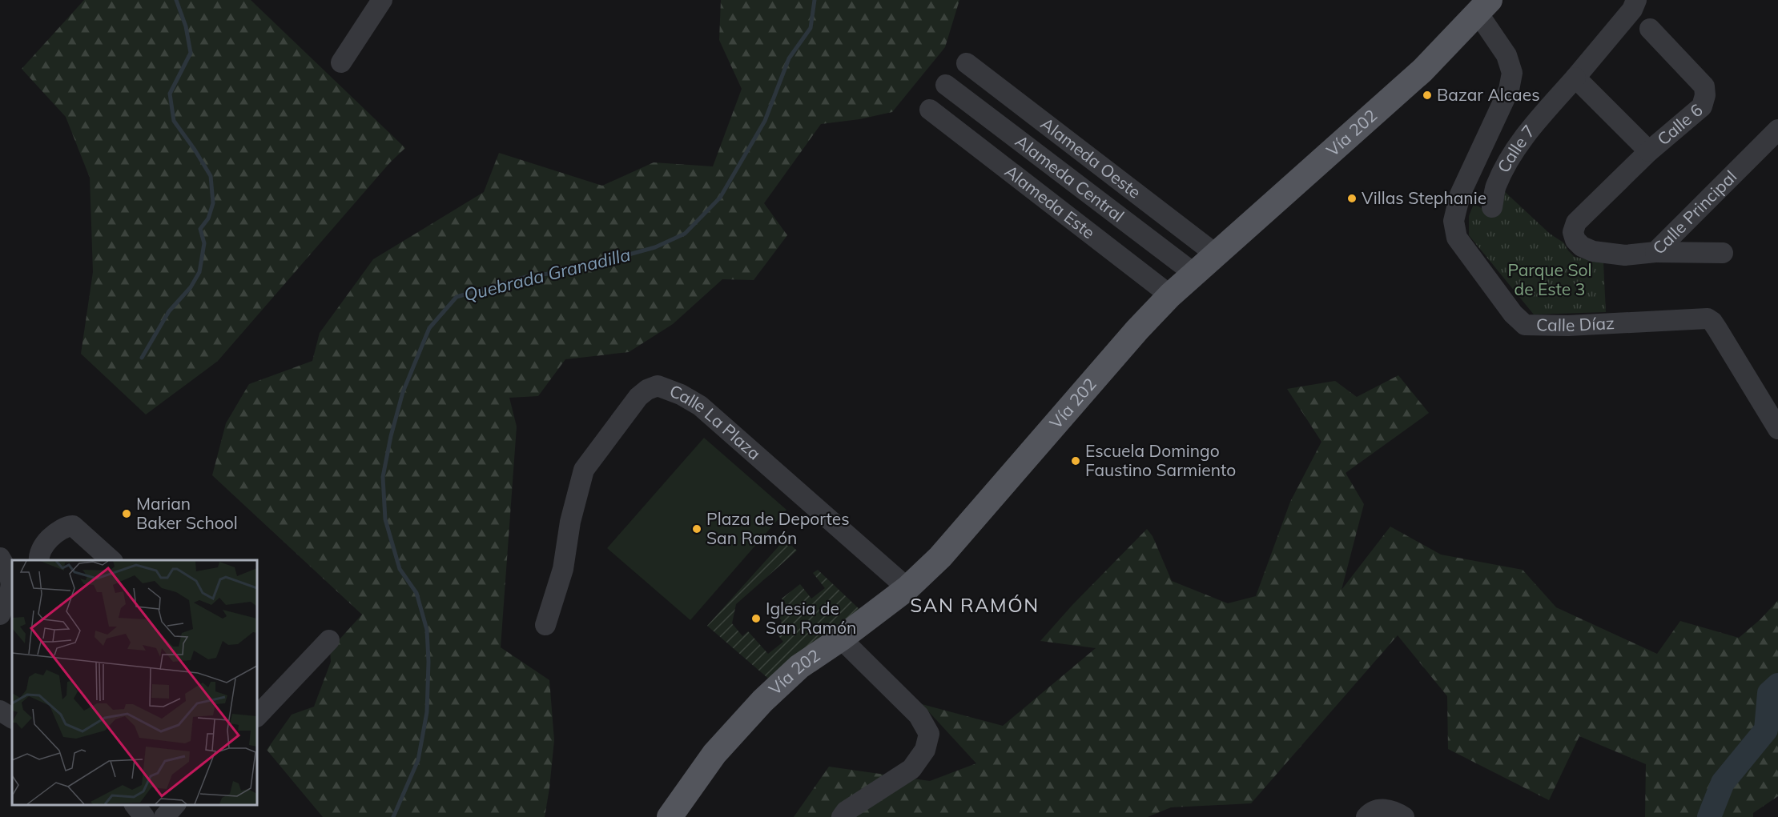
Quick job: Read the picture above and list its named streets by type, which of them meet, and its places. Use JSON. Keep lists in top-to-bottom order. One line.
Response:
{"streets":{"main road":["Vía 202"],"street":["Calle 6","Calle 7","Alameda Oeste","Alameda Central","Alameda Este","Calle Principal","Calle Díaz","Calle La Plaza"]},"crossings":[["Calle 6","Calle Principal"],["Vía 202","Alameda Oeste"],["Vía 202","Alameda Central"],["Vía 202","Alameda Este"],["Vía 202","Calle Díaz"],["Vía 202","Calle La Plaza"]],"districts":["SAN RAMÓN"],"water":["Quebrada Granadilla"],"parks":["Parque Sol de Este 3"],"places":["Bazar Alcaes","Villas Stephanie","Escuela Domingo Faustino Sarmiento","Marian Baker School","Plaza de Deportes San Ramón","Iglesia de San Ramón"]}
